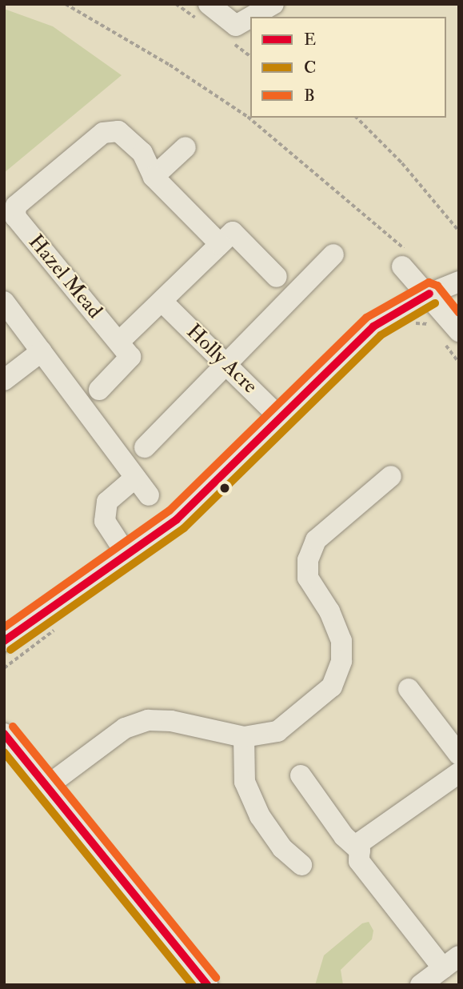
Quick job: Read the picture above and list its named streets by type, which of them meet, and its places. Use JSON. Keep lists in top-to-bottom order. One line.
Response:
{"streets":{"street":["Hazel Mead","Holly Acre"]},"lines":["transit line B","transit line E","transit line C"],"legend":["E","C","B"]}
